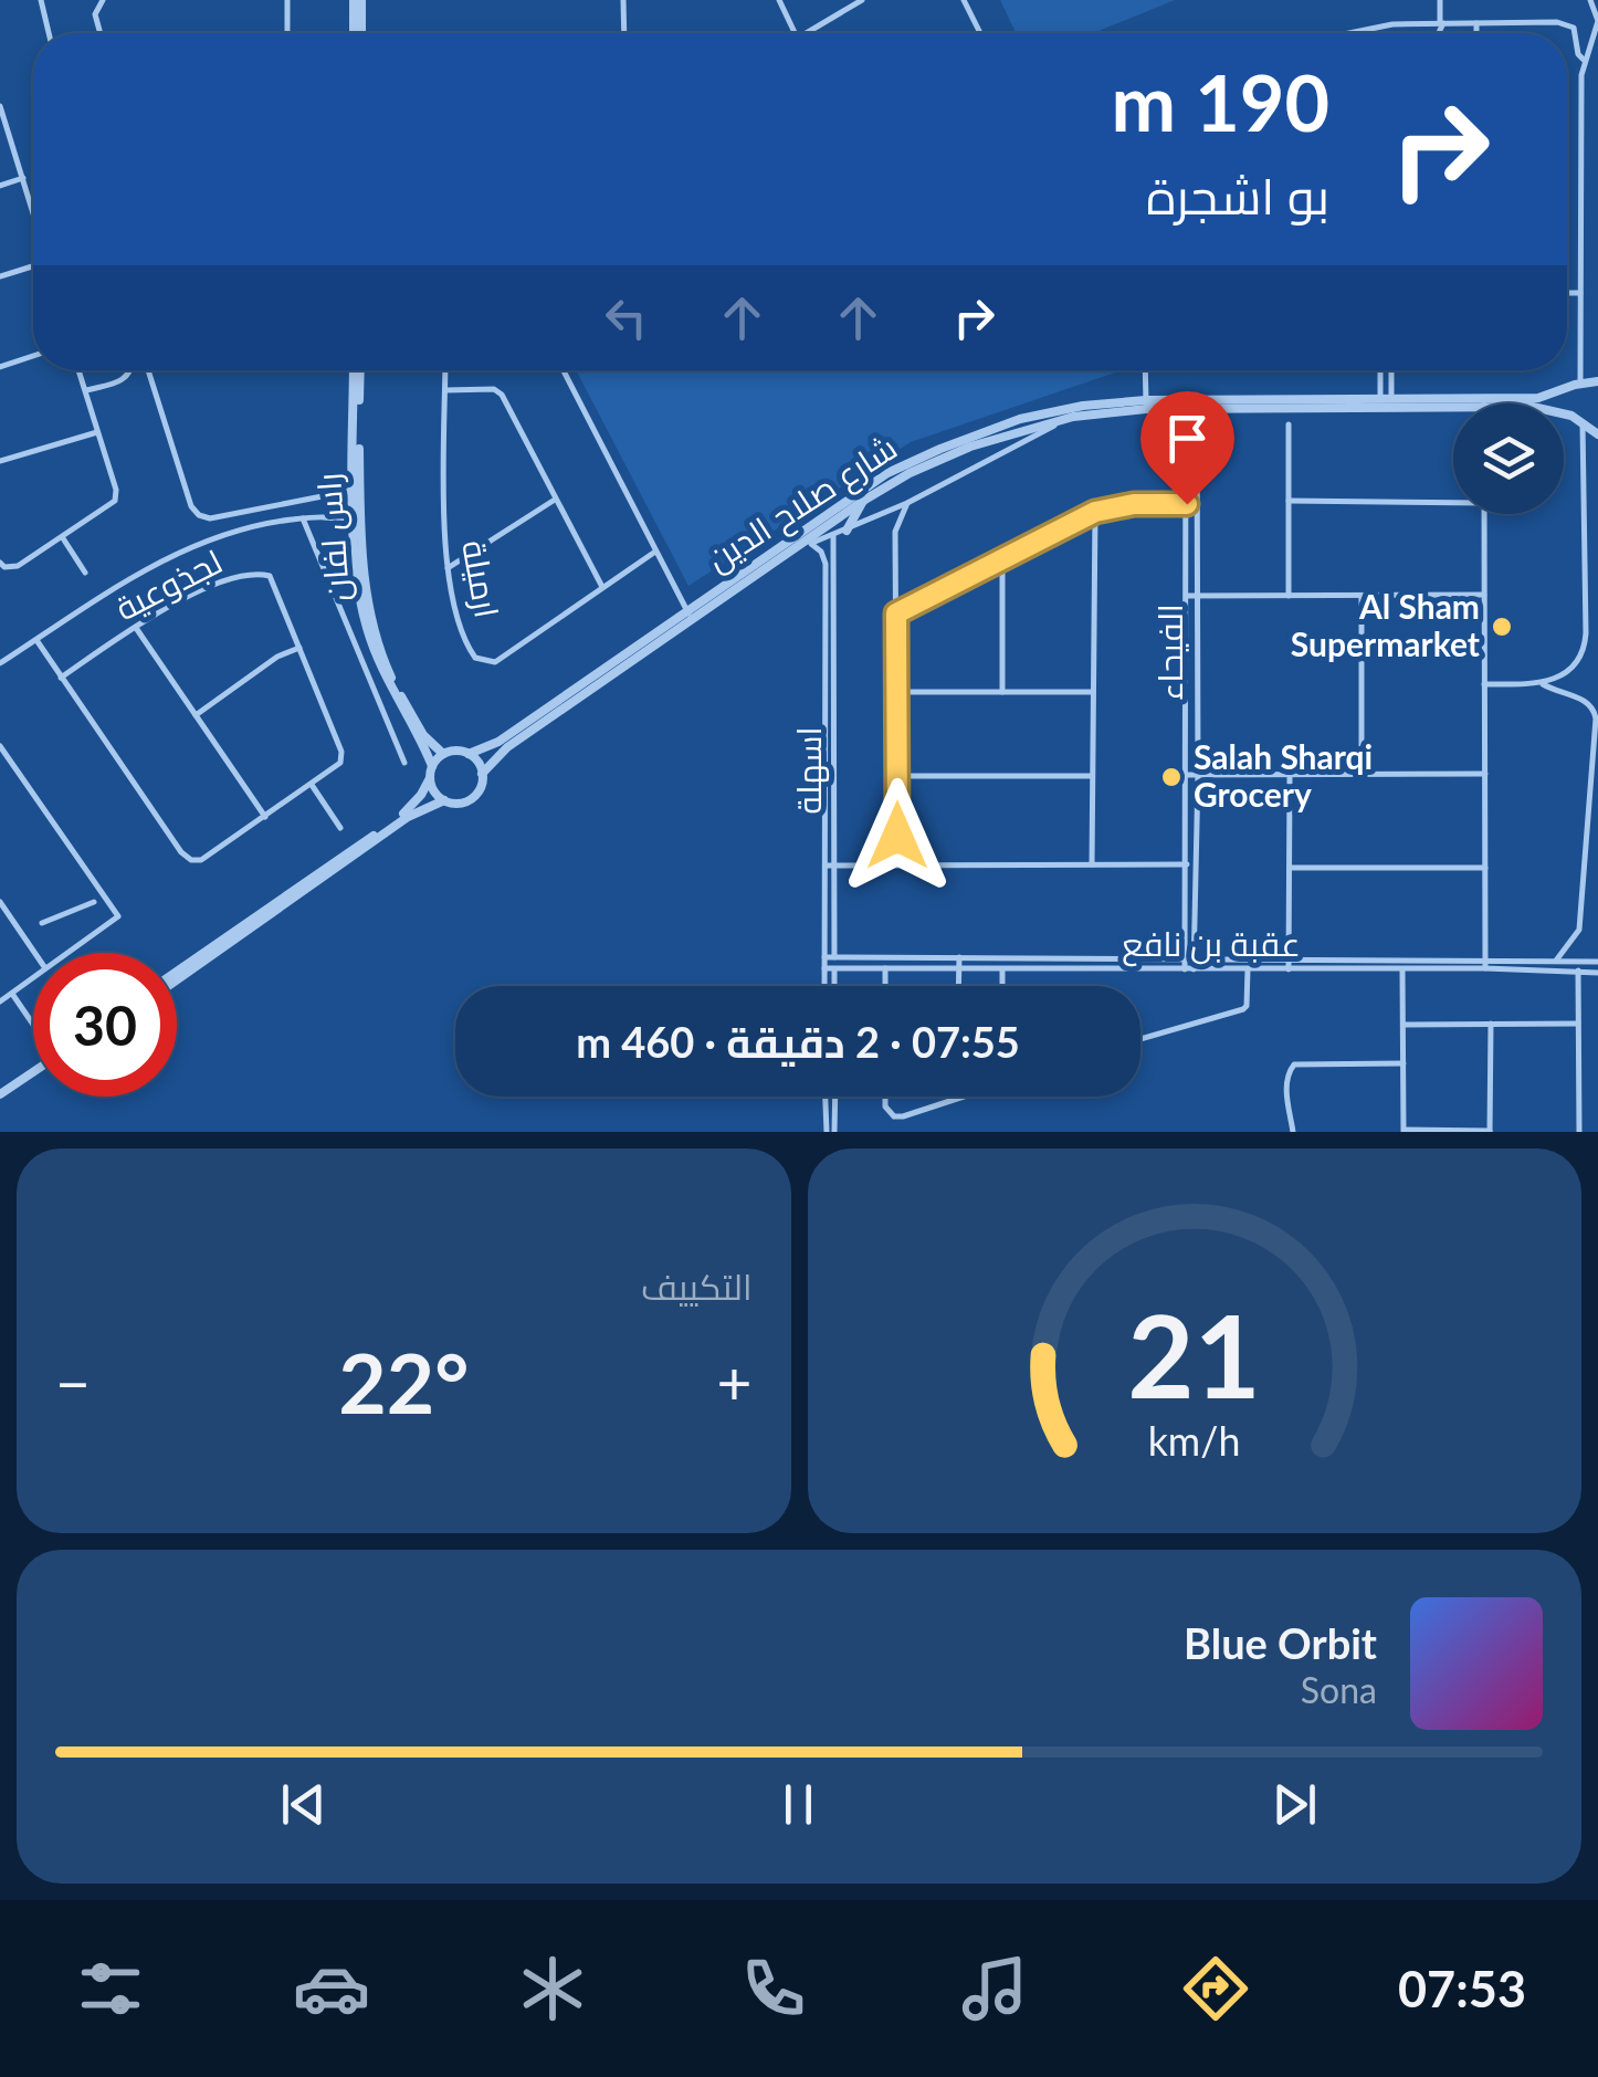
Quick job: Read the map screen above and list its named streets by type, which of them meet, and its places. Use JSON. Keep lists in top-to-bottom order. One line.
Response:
{"streets":{"street":["شارع صلاح الدين","راس لفان","ارميلة","لجذوعية","الفيحاء","اسهلة","عقبة بن نافع"]},"crossings":[["شارع صلاح الدين","راس لفان"],["شارع صلاح الدين","الفيحاء"],["شارع صلاح الدين","اسهلة"],["الفيحاء","عقبة بن نافع"],["اسهلة","عقبة بن نافع"]],"places":["Al Sham Supermarket","Salah Sharqi Grocery"],"page":{"turn":["190 m","بو اشجرة"],"limit":"30","trip":"07:55 · 2 دقيقة · 460 m","tile":"التكييف","heat":["−","22°","+"],"song":["Blue Orbit","Sona"],"tabs":"07:53","gauge":["21","km/h"]}}
